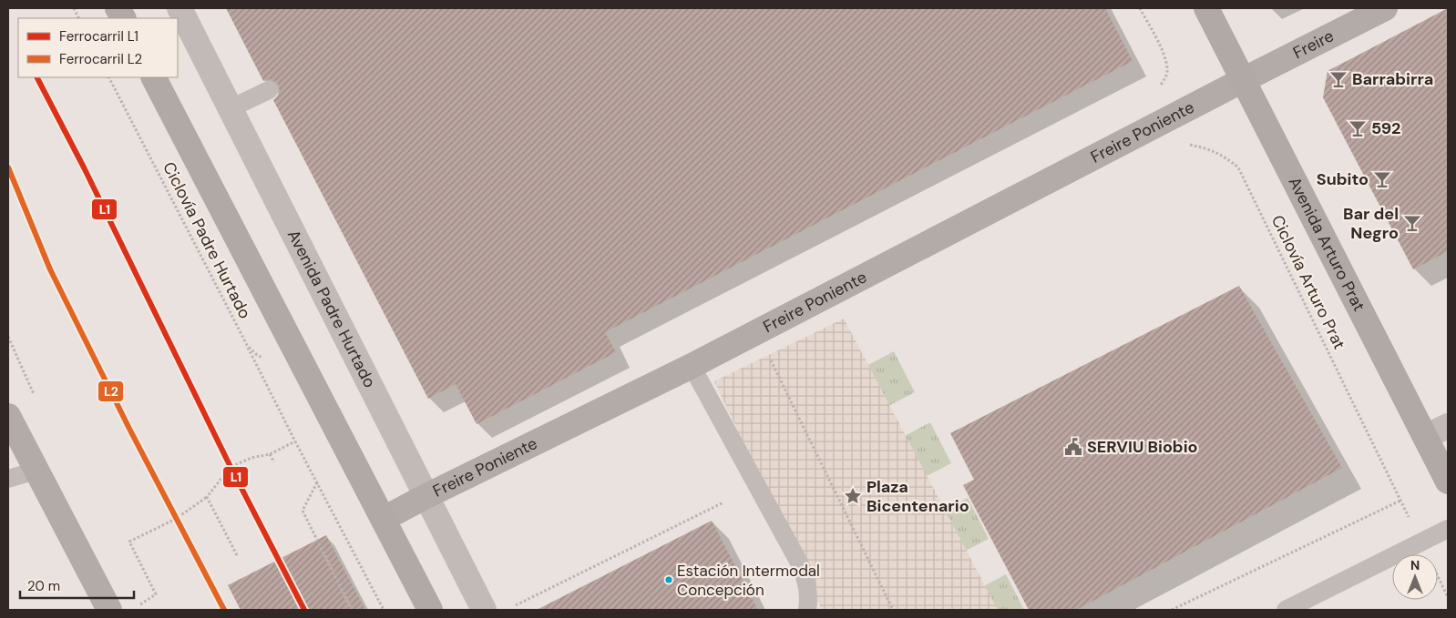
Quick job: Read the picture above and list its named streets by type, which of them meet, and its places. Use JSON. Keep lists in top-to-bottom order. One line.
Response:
{"streets":{"main road":["Freire","Freire Poniente","Avenida Arturo Prat"],"street":["Avenida Padre Hurtado"],"path":["Ciclovía Padre Hurtado","Ciclovía Arturo Prat"]},"crossings":[["Freire","Freire Poniente"],["Freire","Avenida Arturo Prat"],["Freire Poniente","Avenida Arturo Prat"],["Freire Poniente","Ciclovía Arturo Prat"],["Freire Poniente","Avenida Padre Hurtado"]],"places":{"bar":["Barrabirra","592","Subito","Bar del Negro"],"public building":["SERVIU Biobio"],"place":["Plaza Bicentenario"],"other":["Estación Intermodal Concepción"]},"lines":["rail line L1","rail line L2"],"legend":["Ferrocarril L1","Ferrocarril L2"],"scale_bar":"20 m","north":"top"}
